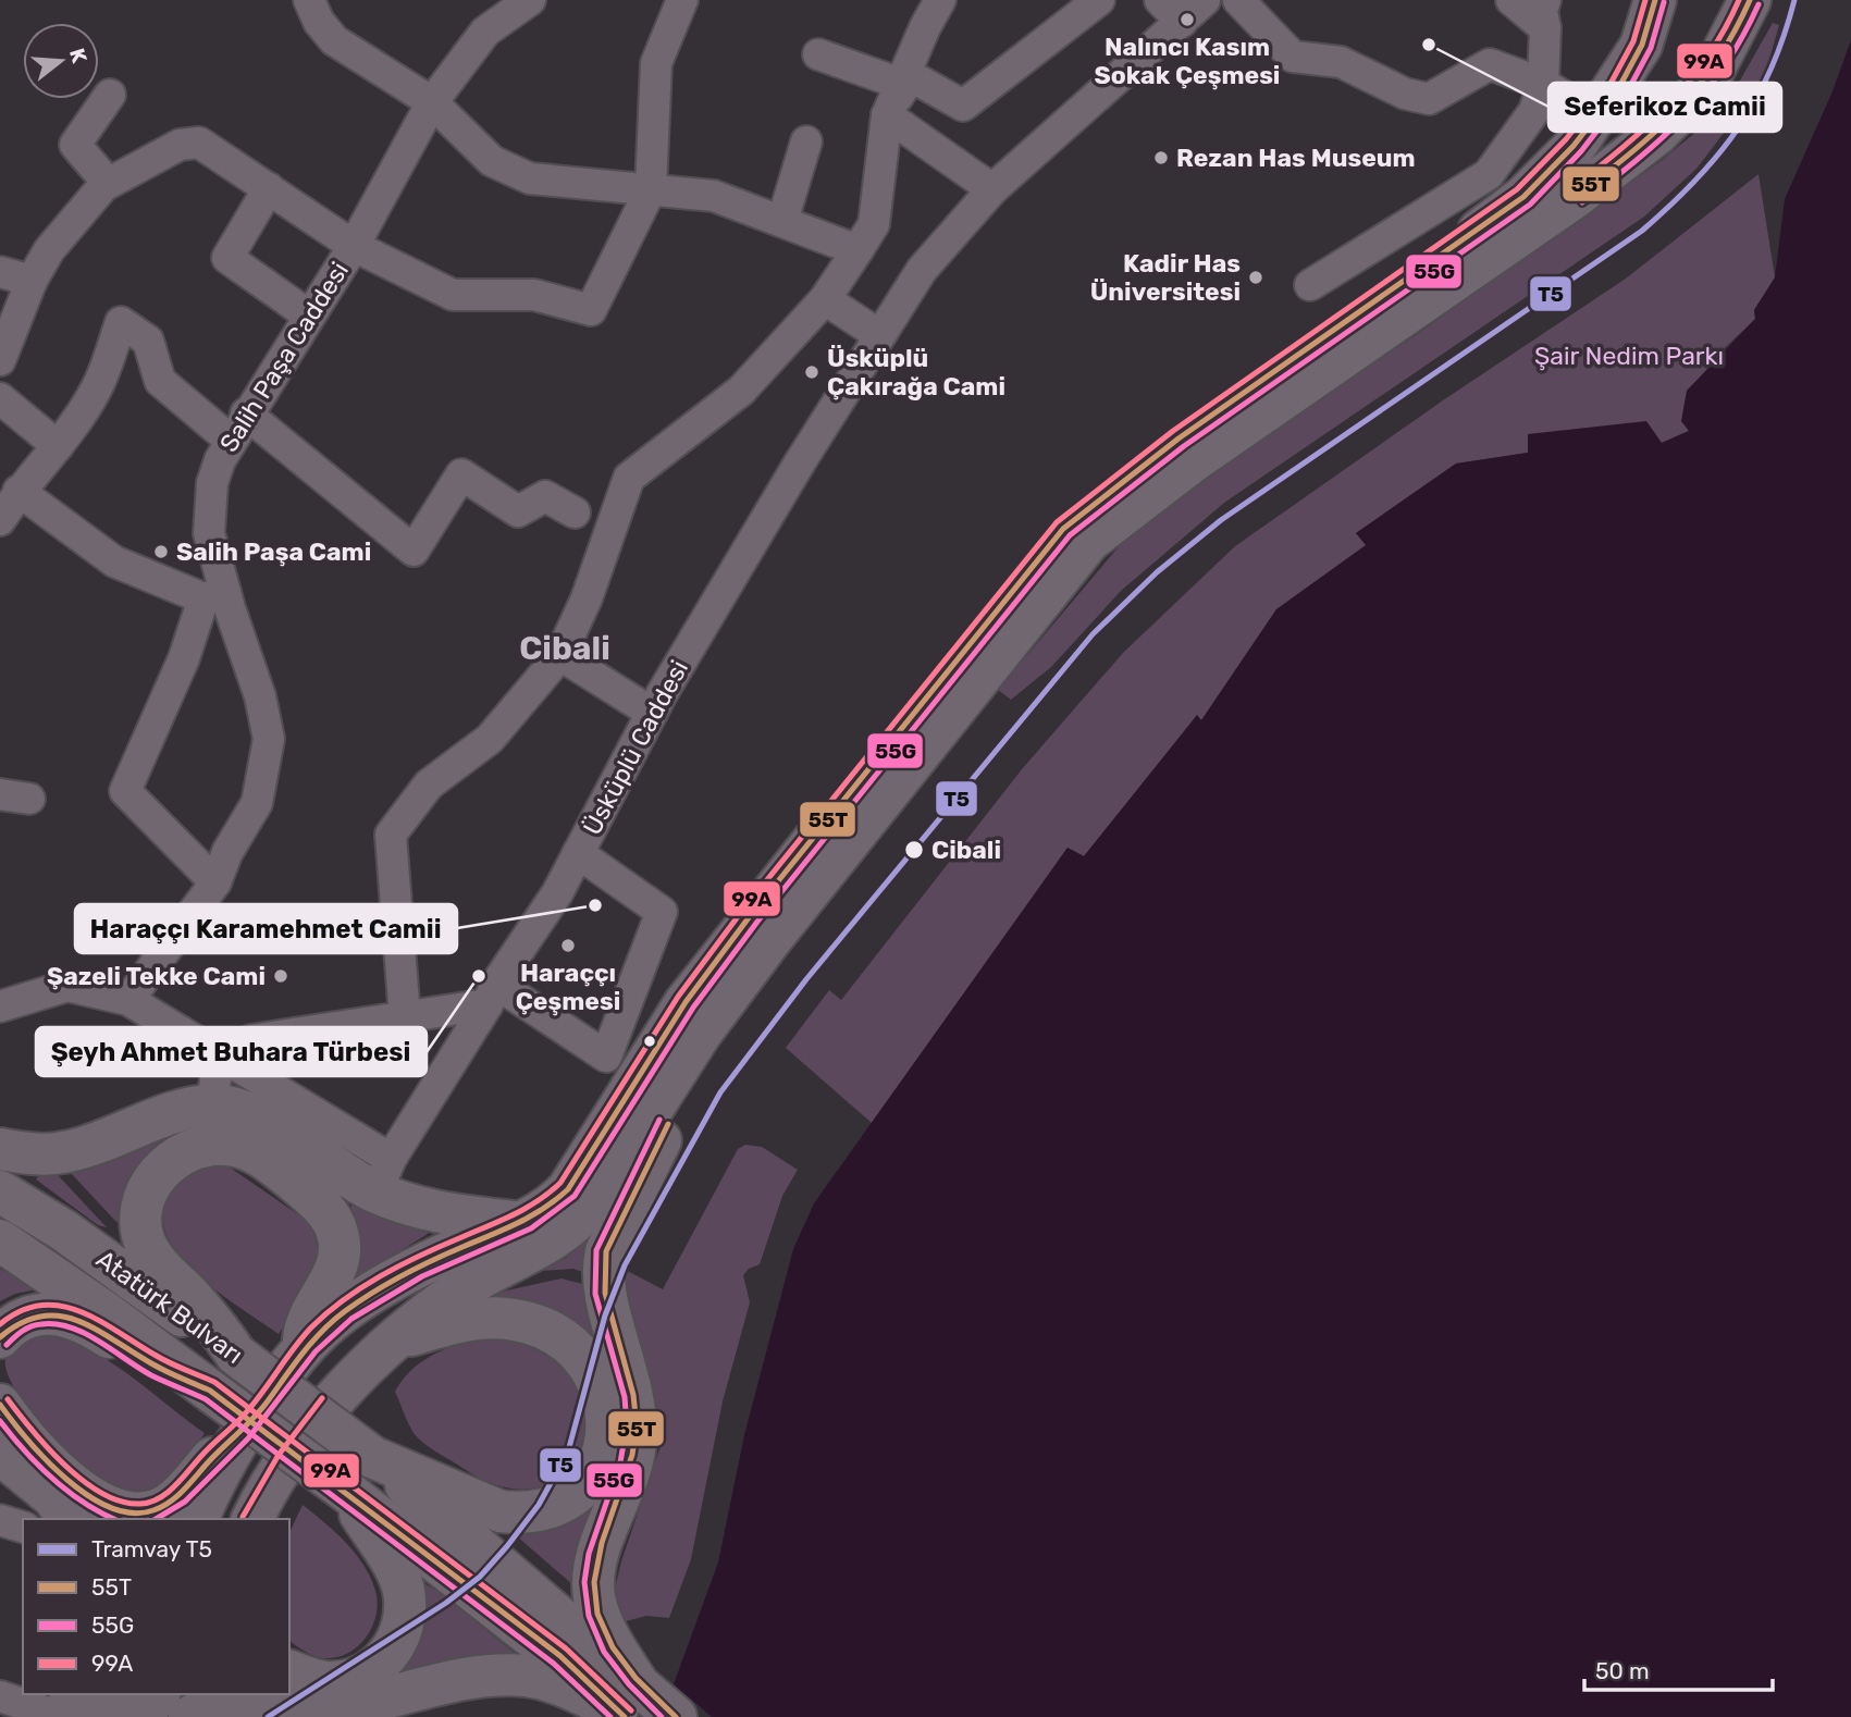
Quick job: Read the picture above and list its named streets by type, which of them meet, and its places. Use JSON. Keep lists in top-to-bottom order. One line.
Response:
{"streets":{"main road":["Atatürk Bulvarı"],"street":["Salih Paşa Caddesi","Üsküplü Caddesi"]},"districts":["Cibali"],"parks":["Şair Nedim Parkı"],"places":["Nalıncı Kasım Sokak Çeşmesi","Seferikoz Camii","Rezan Has Museum","Kadir Has Üniversitesi","Üsküplü Çakırağa Cami","Salih Paşa Cami","Cibali","Haraççı Karamehmet Camii","Haraççı Çeşmesi","Şazeli Tekke Cami","Şeyh Ahmet Buhara Türbesi"],"lines":["tram line T5","transit line 55T","transit line 99A","transit line 55G"],"legend":["Tramvay T5","55T","55G","99A"],"scale_bar":"50 m","north":"right"}
